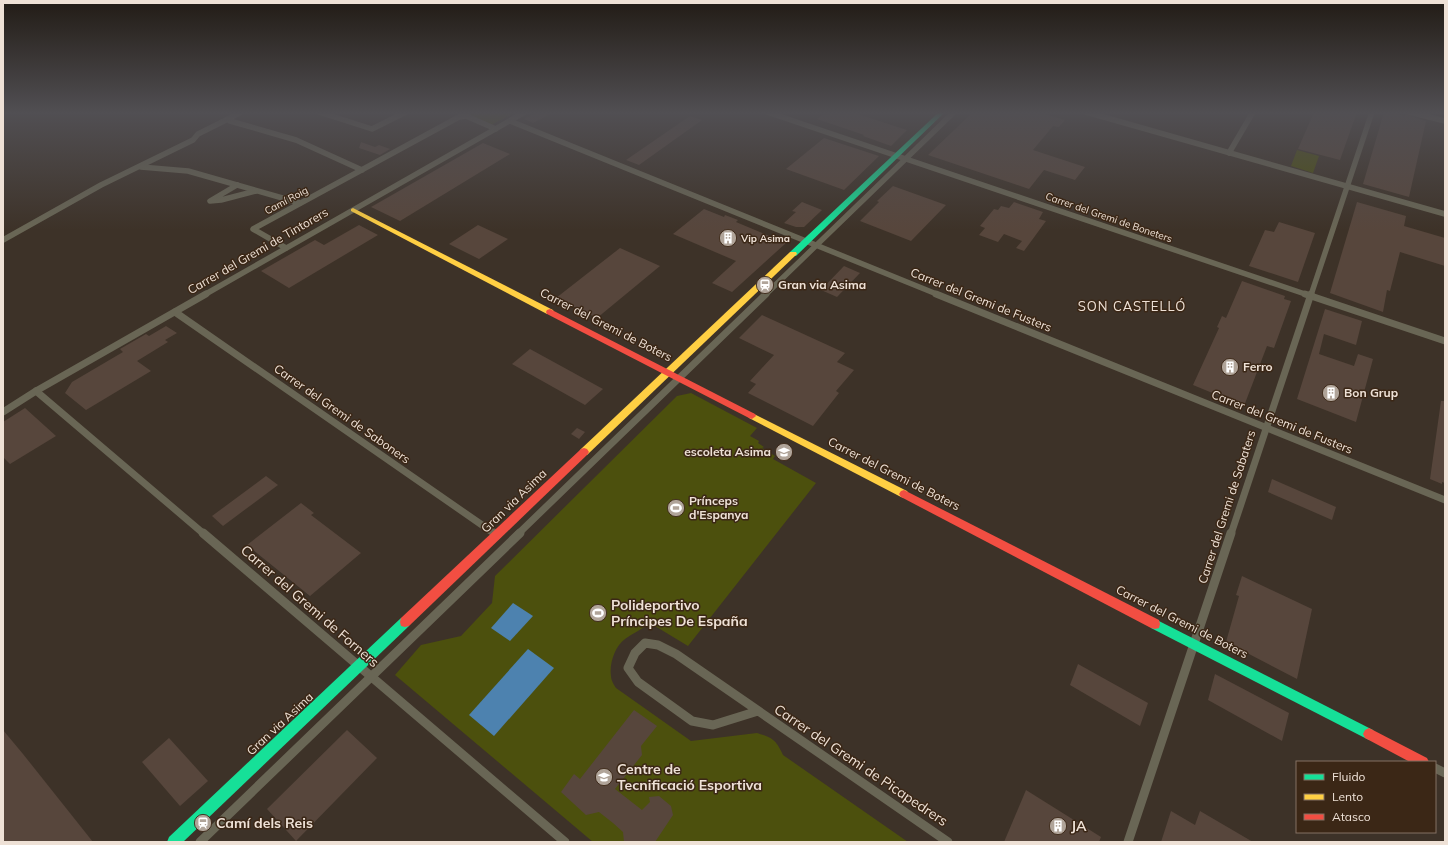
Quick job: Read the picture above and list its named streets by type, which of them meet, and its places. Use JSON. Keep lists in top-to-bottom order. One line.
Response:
{"streets":{"street":["Camí Roig","Carrer del Gremi de Boneters","Carrer del Gremi de Tintorers","Carrer del Gremi de Fusters","Carrer del Gremi de Boters","Carrer del Gremi de Saboners","Gran via Asima","Carrer del Gremi de Sabaters","Carrer del Gremi de Forners","Carrer del Gremi de Picapedrers"]},"crossings":[["Camí Roig","Carrer del Gremi de Tintorers"],["Carrer del Gremi de Boneters","Gran via Asima"],["Carrer del Gremi de Boneters","Carrer del Gremi de Sabaters"],["Carrer del Gremi de Tintorers","Carrer del Gremi de Boters"],["Carrer del Gremi de Tintorers","Carrer del Gremi de Saboners"],["Carrer del Gremi de Tintorers","Carrer del Gremi de Forners"],["Carrer del Gremi de Fusters","Gran via Asima"],["Carrer del Gremi de Fusters","Carrer del Gremi de Sabaters"],["Carrer del Gremi de Boters","Gran via Asima"],["Carrer del Gremi de Boters","Carrer del Gremi de Sabaters"],["Carrer del Gremi de Saboners","Gran via Asima"],["Gran via Asima","Carrer del Gremi de Forners"]],"districts":["SON CASTELLÓ"],"places":{"building":["Vip Asima","Ferro","Bon Grup","JA"],"station":["Gran via Asima","Camí dels Reis"],"school or university":["escoleta Asima","Centre de Tecnificació Esportiva"],"sports":["Prínceps d'Espanya","Polideportivo Príncipes De España"]},"legend":["Fluido","Lento","Atasco"]}
